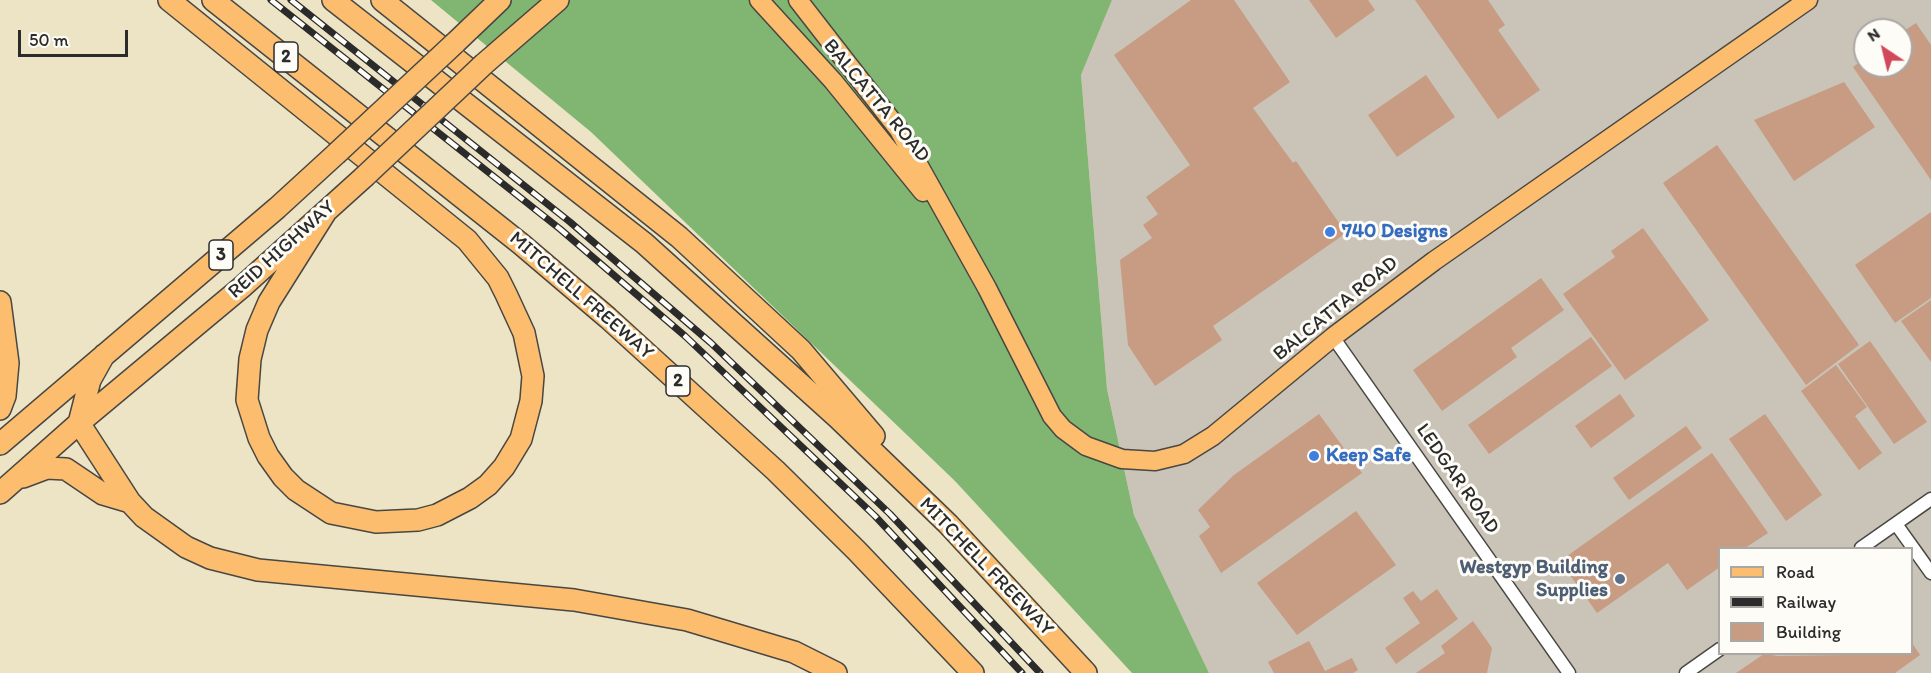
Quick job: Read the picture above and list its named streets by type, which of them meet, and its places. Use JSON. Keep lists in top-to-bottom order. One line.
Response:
{"streets":{"highway":["2","REID HIGHWAY","3","MITCHELL FREEWAY"],"main road":["BALCATTA ROAD"],"street":["LEDGAR ROAD"]},"crossings":[["BALCATTA ROAD","LEDGAR ROAD"]],"places":["740 Designs","Keep Safe","Westgyp Building Supplies"],"legend":["Road","Railway","Building"],"scale_bar":"50 m","north":"top left"}
